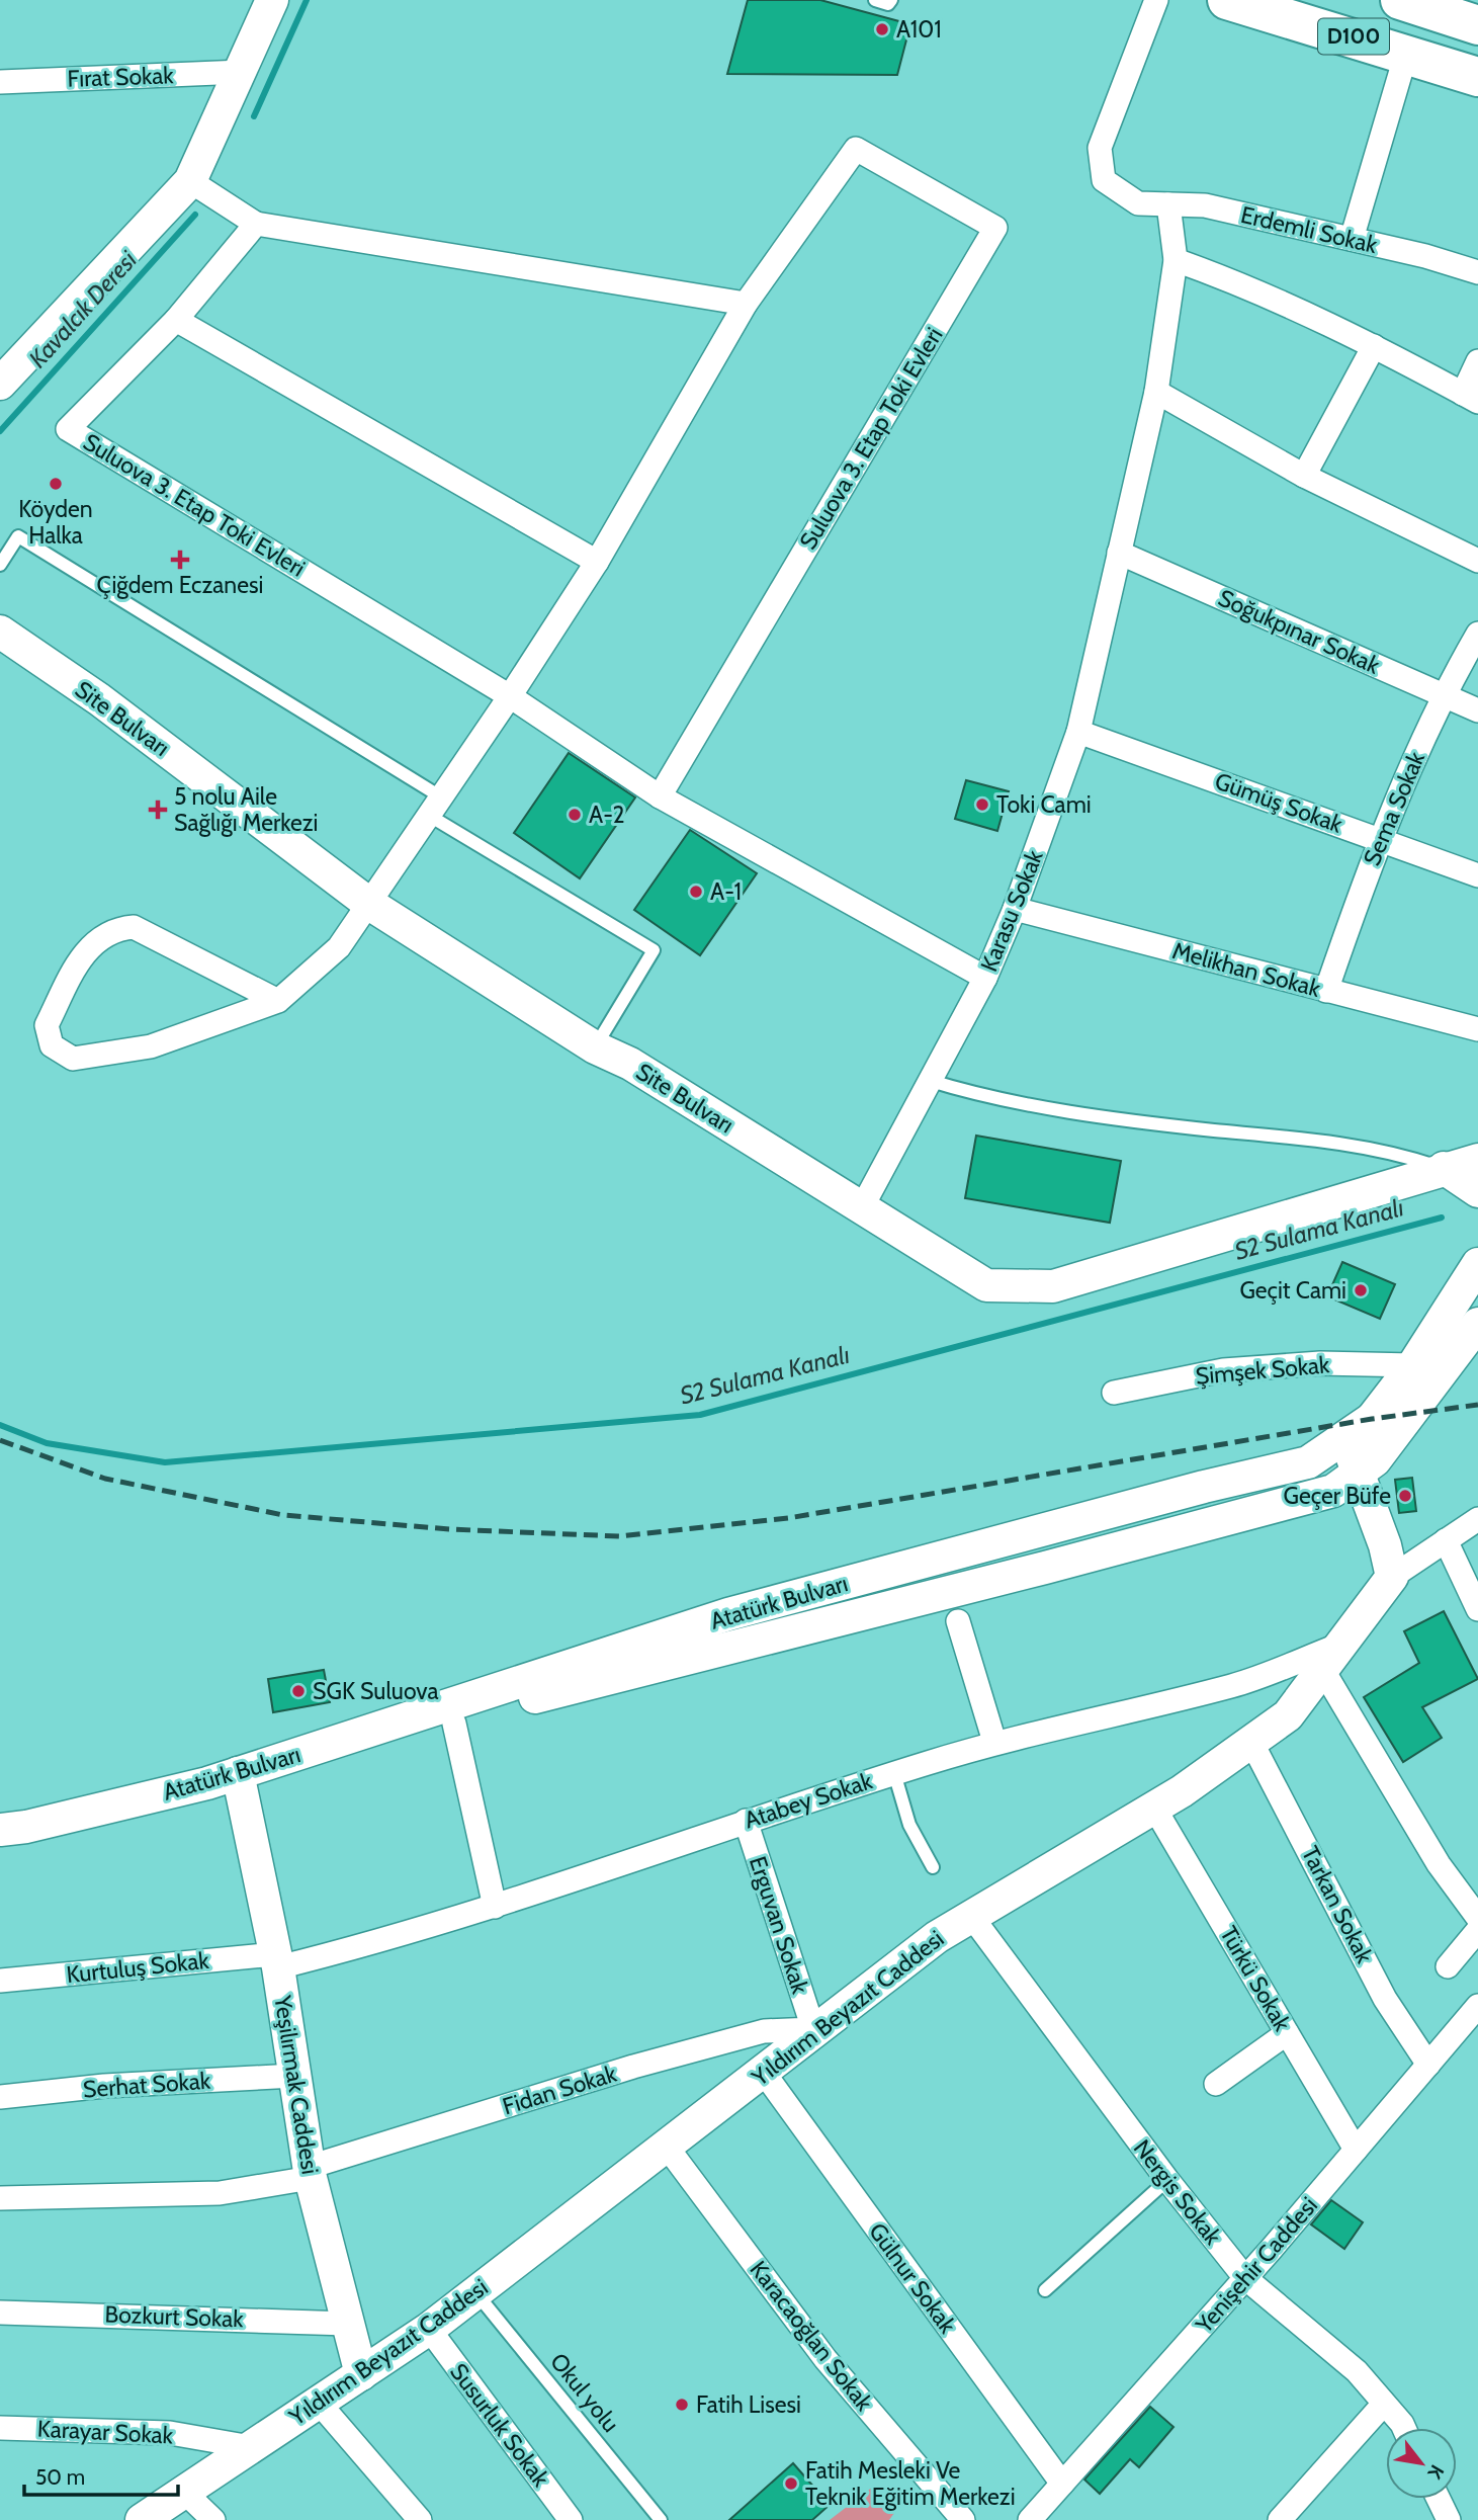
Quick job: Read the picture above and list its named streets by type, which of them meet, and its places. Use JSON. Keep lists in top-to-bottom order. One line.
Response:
{"streets":{"highway":["D100"],"street":["Fırat Sokak","Erdemli Sokak","Suluova 3. Etap Toki Evleri","Soğukpınar Sokak","Site Bulvarı","Gümüş Sokak","Sema Sokak","Karasu Sokak","Melikhan Sokak","Şimşek Sokak","Atatürk Bulvarı","Atabey Sokak","Tarkan Sokak","Erguvan Sokak","Kurtuluş Sokak","Türkü Sokak","Yıldırım Beyazıt Caddesi","Serhat Sokak","Yeşilırmak Caddesi","Fidan Sokak","Nergis Sokak","Yenişehir Caddesi","Gülnur Sokak","Bozkurt Sokak","Karacaoğlan Sokak","Susurluk Sokak","Karayar Sokak"],"lane":["Okul yolu"]},"crossings":[["Erdemli Sokak","Karasu Sokak"],["Suluova 3. Etap Toki Evleri","Site Bulvarı"],["Soğukpınar Sokak","Sema Sokak"],["Soğukpınar Sokak","Karasu Sokak"],["Site Bulvarı","Karasu Sokak"],["Gümüş Sokak","Sema Sokak"],["Gümüş Sokak","Karasu Sokak"],["Sema Sokak","Melikhan Sokak"],["Karasu Sokak","Melikhan Sokak"],["Şimşek Sokak","Atatürk Bulvarı"],["Atatürk Bulvarı","Yeşilırmak Caddesi"],["Atabey Sokak","Erguvan Sokak"],["Atabey Sokak","Kurtuluş Sokak"],["Atabey Sokak","Yıldırım Beyazıt Caddesi"],["Atabey Sokak","Yeşilırmak Caddesi"],["Tarkan Sokak","Yıldırım Beyazıt Caddesi"],["Tarkan Sokak","Yenişehir Caddesi"],["Erguvan Sokak","Yıldırım Beyazıt Caddesi"],["Erguvan Sokak","Fidan Sokak"],["Kurtuluş Sokak","Yeşilırmak Caddesi"],["Türkü Sokak","Yıldırım Beyazıt Caddesi"],["Türkü Sokak","Yenişehir Caddesi"],["Yıldırım Beyazıt Caddesi","Yeşilırmak Caddesi"],["Yıldırım Beyazıt Caddesi","Fidan Sokak"],["Yıldırım Beyazıt Caddesi","Nergis Sokak"],["Yıldırım Beyazıt Caddesi","Gülnur Sokak"],["Yıldırım Beyazıt Caddesi","Karacaoğlan Sokak"],["Yıldırım Beyazıt Caddesi","Okul yolu"],["Yıldırım Beyazıt Caddesi","Susurluk Sokak"],["Yıldırım Beyazıt Caddesi","Karayar Sokak"],["Serhat Sokak","Yeşilırmak Caddesi"],["Yeşilırmak Caddesi","Fidan Sokak"],["Yeşilırmak Caddesi","Bozkurt Sokak"],["Nergis Sokak","Yenişehir Caddesi"],["Yenişehir Caddesi","Gülnur Sokak"]],"water":["Kavalcık Deresi","S2 Sulama Kanalı"],"places":{"other":["A101","Köyden Halka","Toki Cami","A-2","A-1","Geçit Cami","Geçer Büfe","SGK Suluova","Fatih Lisesi","Fatih Mesleki Ve Teknik Eğitim Merkezi"],"health":["Çiğdem Eczanesi","5 nolu Aile Sağlığı Merkezi"]},"scale_bar":"50 m","north":"bottom right"}
